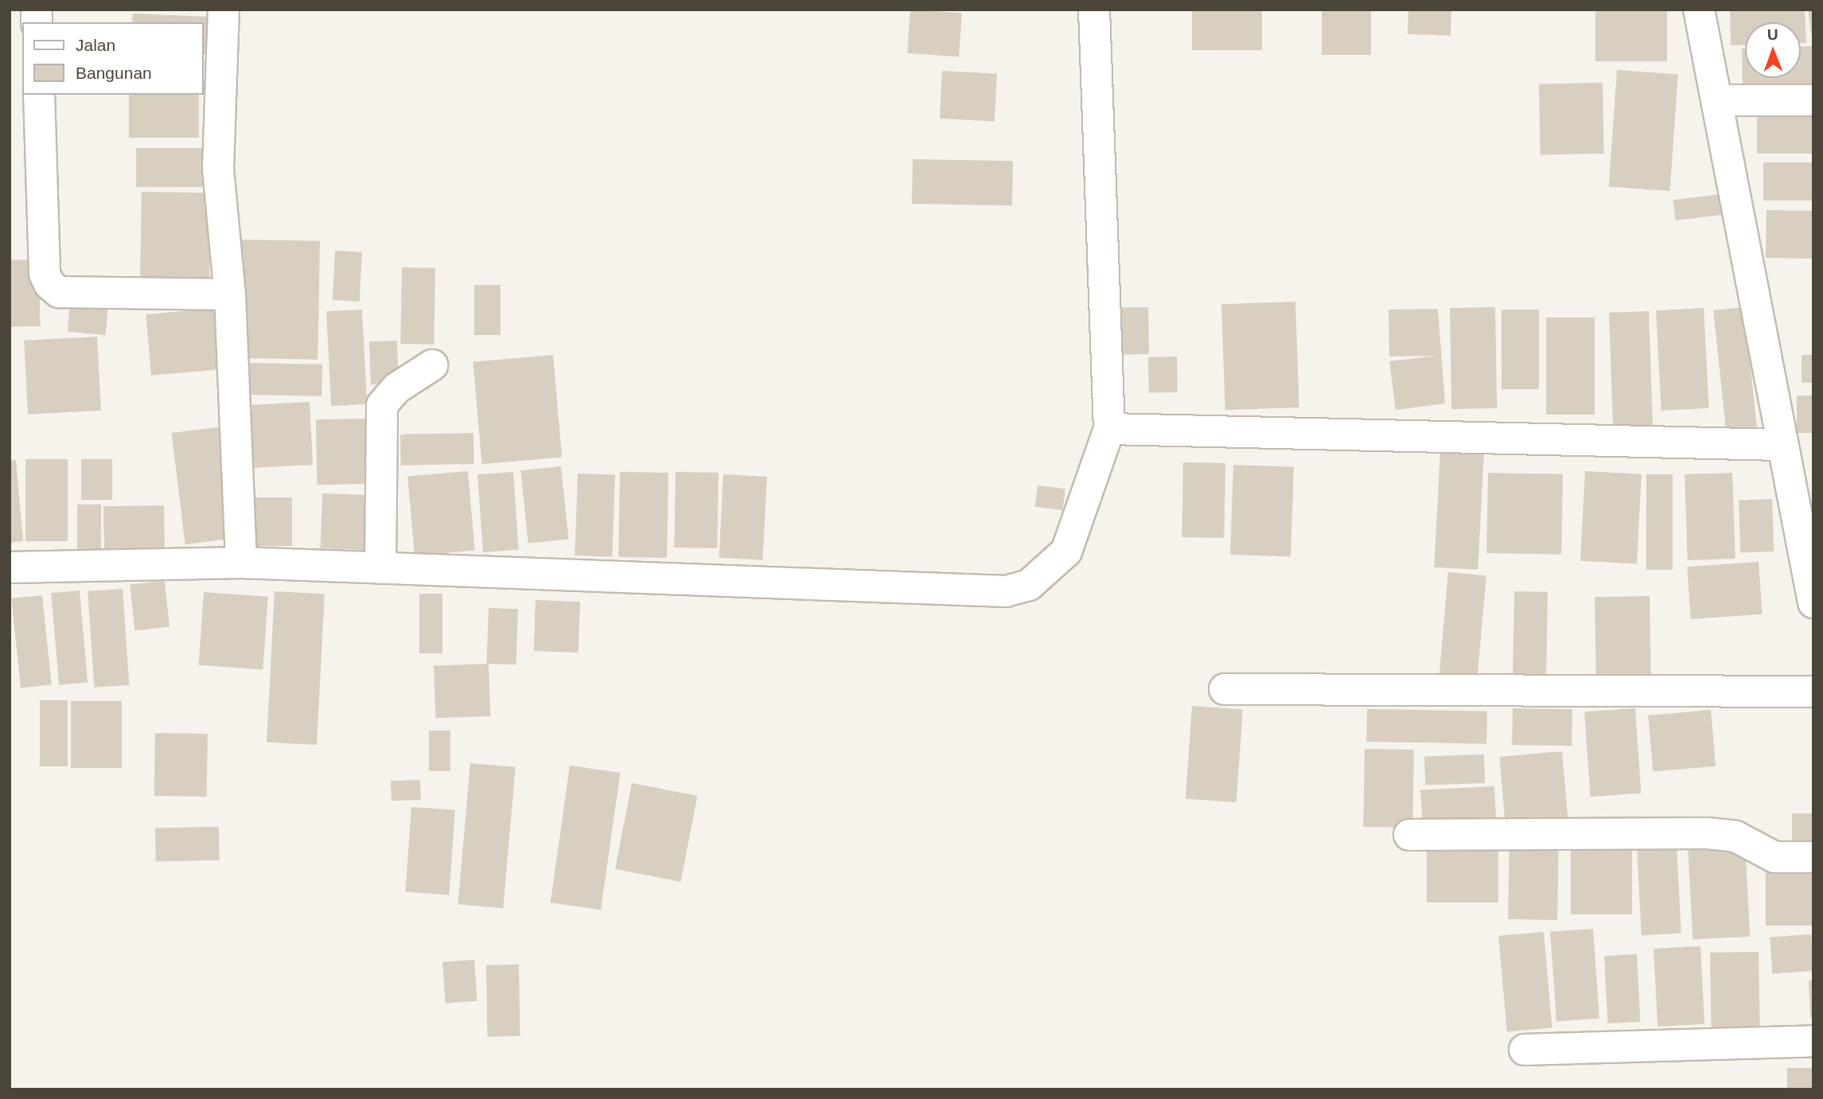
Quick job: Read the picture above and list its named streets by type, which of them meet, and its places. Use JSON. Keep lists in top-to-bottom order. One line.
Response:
{"legend":["Jalan","Bangunan"],"north":"top"}
